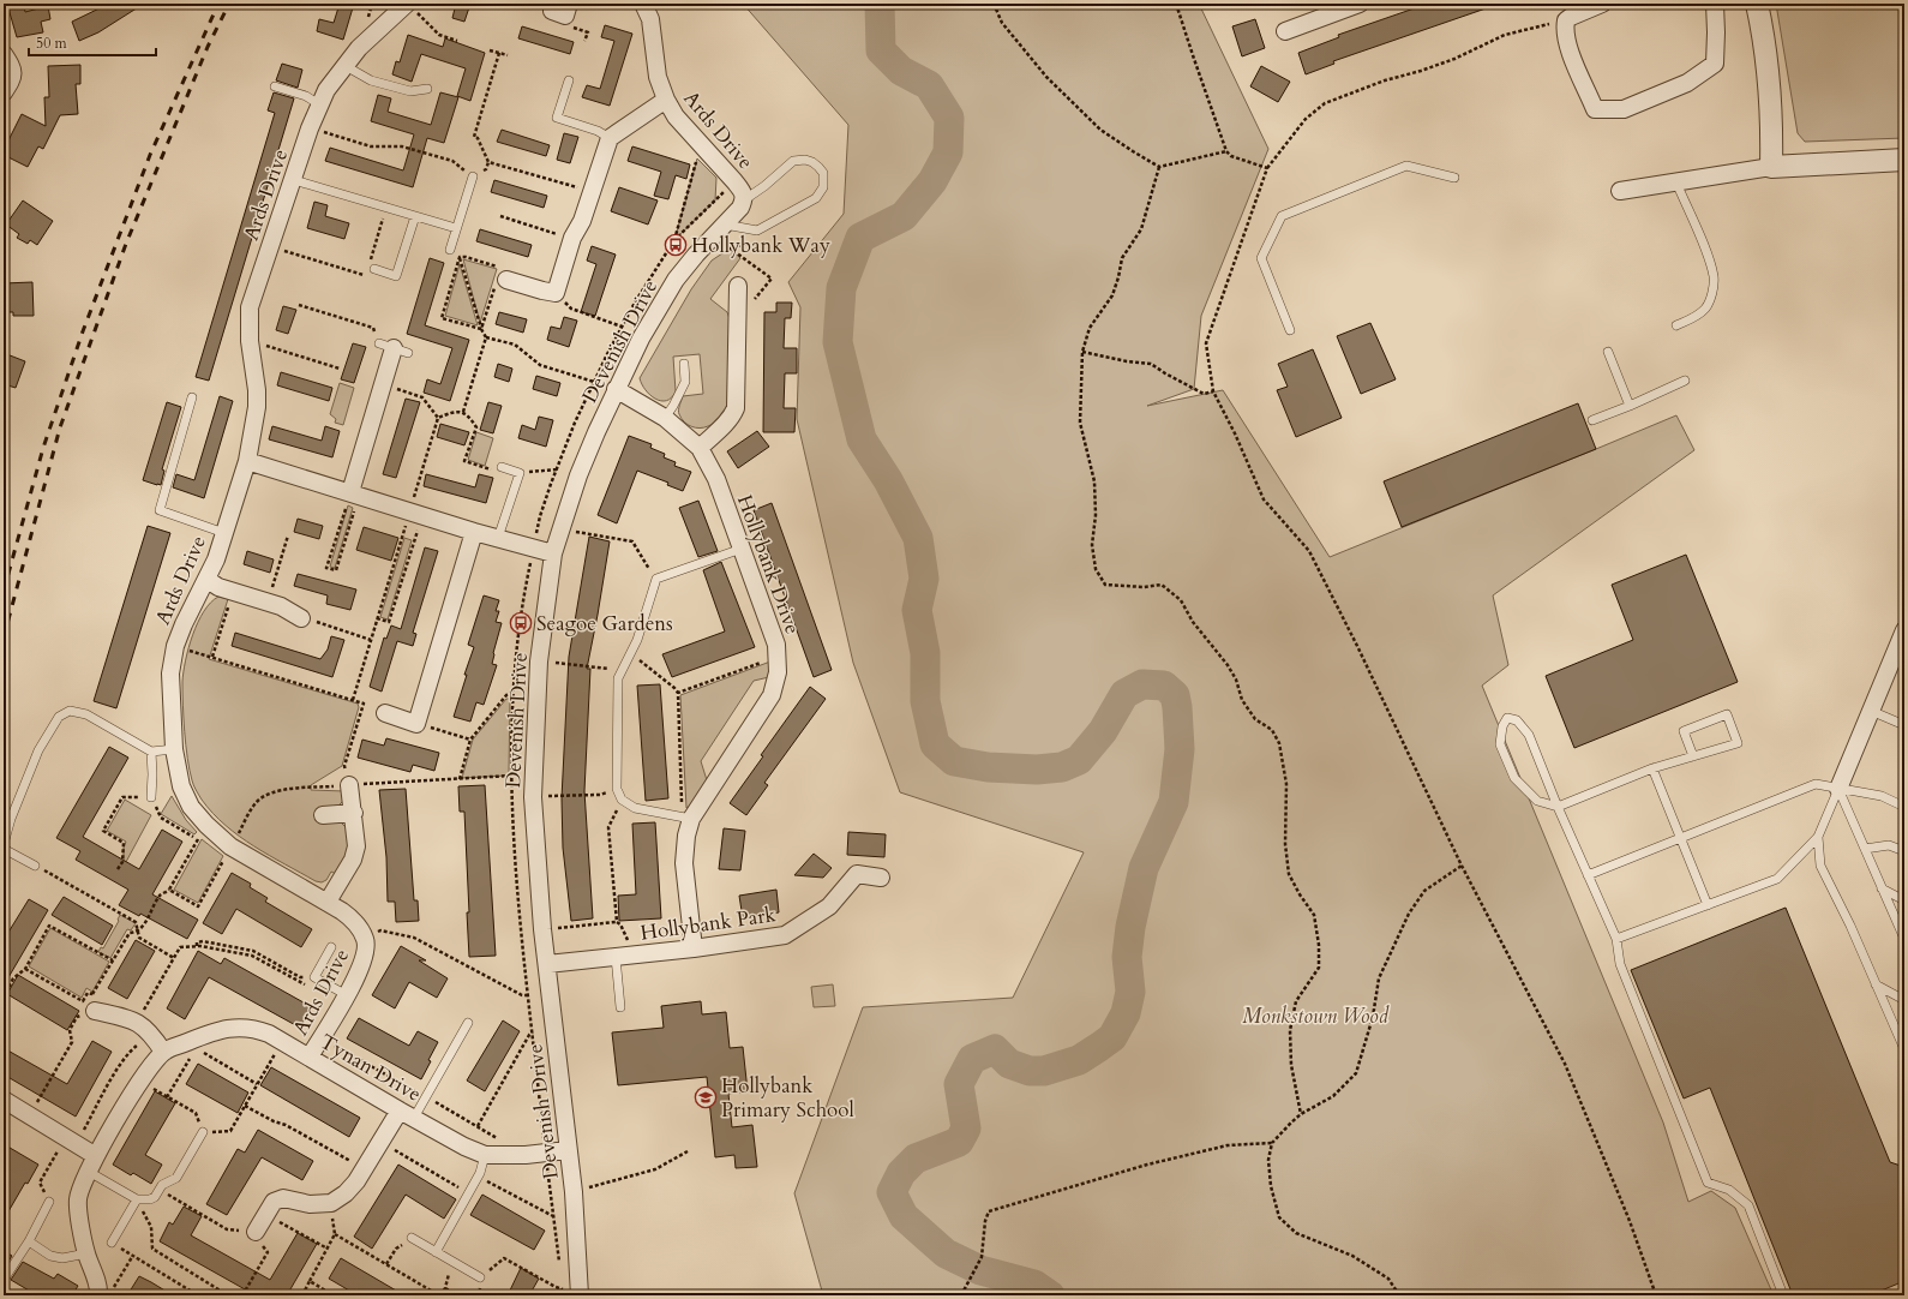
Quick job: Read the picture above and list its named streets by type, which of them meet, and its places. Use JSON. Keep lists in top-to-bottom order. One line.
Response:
{"streets":{"street":["Ards Drive","Devenish Drive","Hollybank Drive","Hollybank Park","Tynan Drive"]},"crossings":[["Ards Drive","Devenish Drive"],["Ards Drive","Tynan Drive"],["Devenish Drive","Hollybank Drive"],["Devenish Drive","Hollybank Park"],["Devenish Drive","Tynan Drive"],["Hollybank Drive","Hollybank Park"]],"parks":["Monkstown Wood"],"places":{"bus stop":["Hollybank Way","Seagoe Gardens"],"school or university":["Hollybank Primary School"]},"scale_bar":"50 m"}
